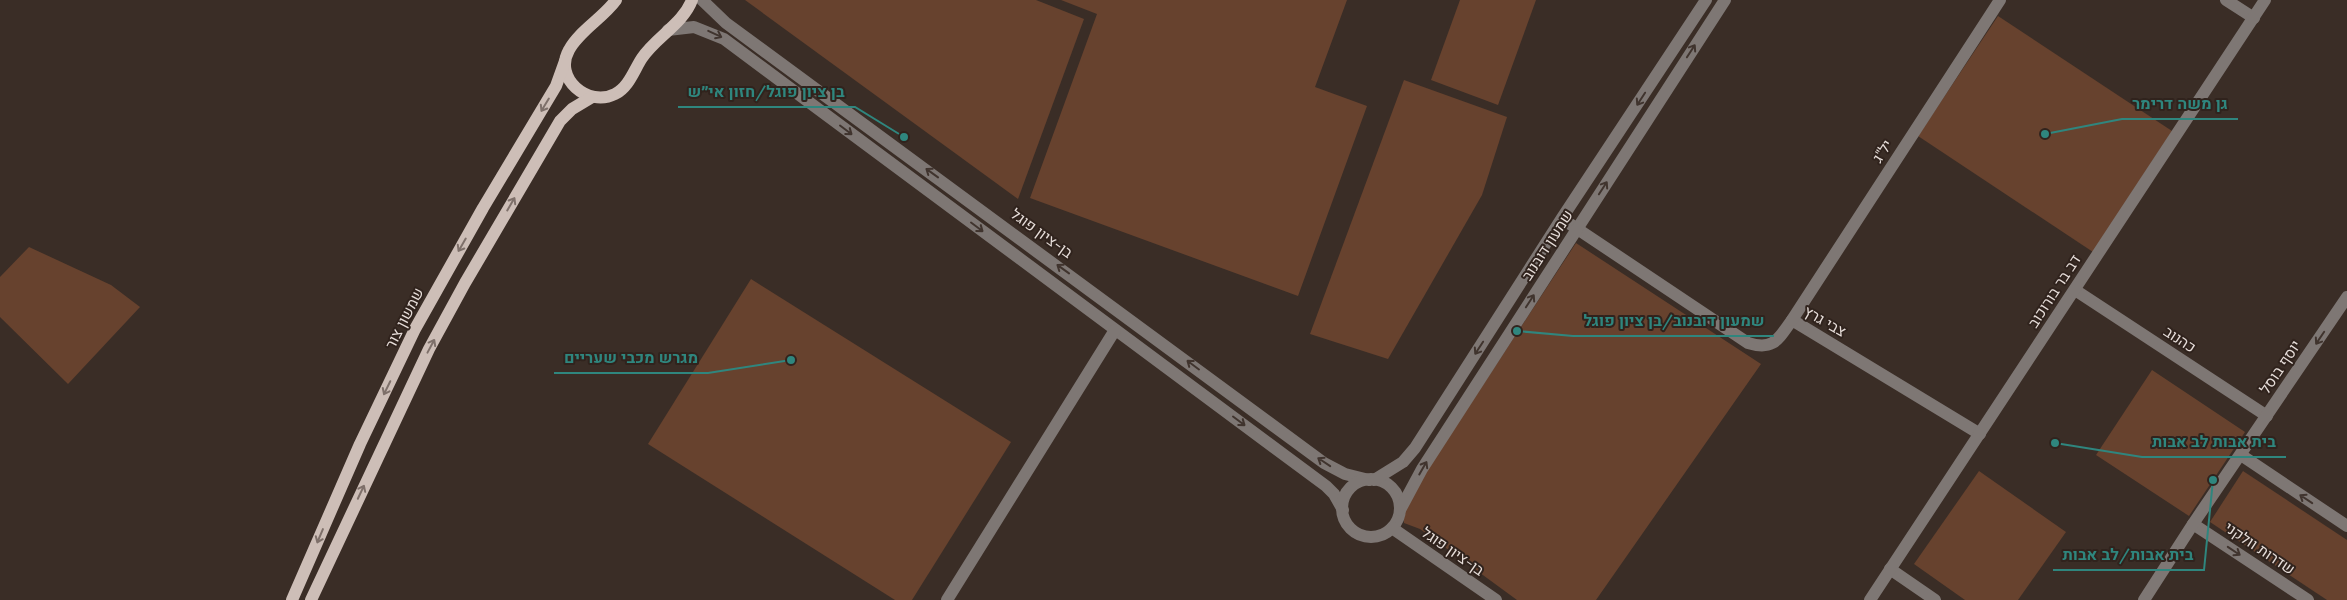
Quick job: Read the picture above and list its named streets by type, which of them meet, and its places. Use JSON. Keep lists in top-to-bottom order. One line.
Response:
{"streets":{"main road":["שמשון צור"],"street":["יל\"ג","בן-ציון פוגל","שמעון דובנוב","דב בר בורוכוב","צבי גרץ","כהנוב","יוסף בוסל","שדרות וולקני"]},"crossings":[["יל\"ג","צבי גרץ"],["בן-ציון פוגל","שמעון דובנוב"],["שמעון דובנוב","צבי גרץ"],["דב בר בורוכוב","צבי גרץ"],["דב בר בורוכוב","כהנוב"],["כהנוב","יוסף בוסל"],["יוסף בוסל","שדרות וולקני"]],"one_way":["יוסף בוסל"],"places":["גן משה דרימר","בן ציון פוגל/חזון אי״ש","שמעון דובנוב/בן ציון פוגל","מגרש מכבי שעריים","בית אבות לב אבות","בית אבות/לב אבות"]}
